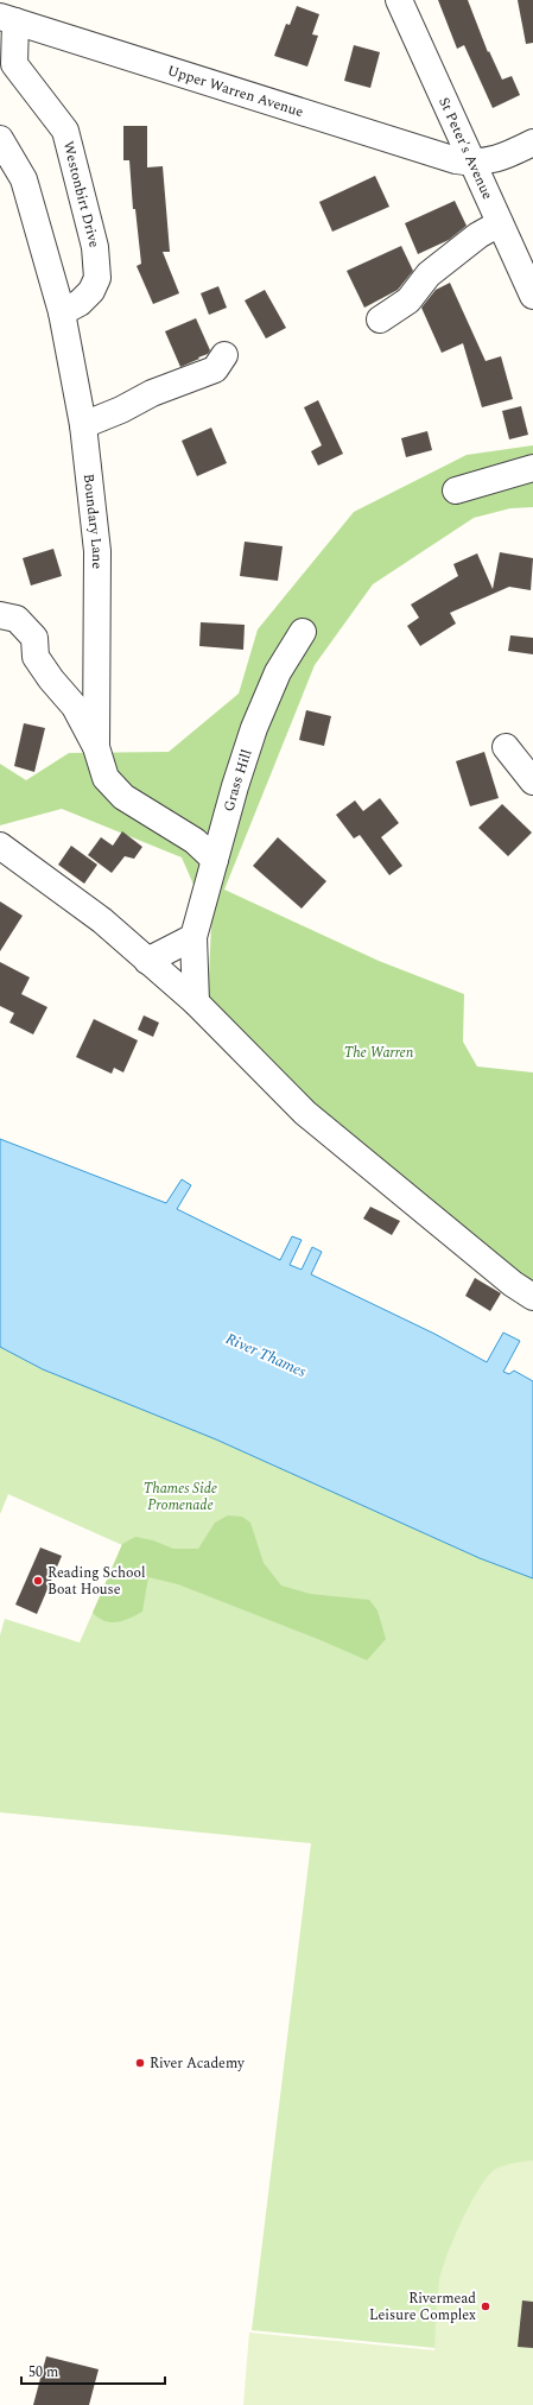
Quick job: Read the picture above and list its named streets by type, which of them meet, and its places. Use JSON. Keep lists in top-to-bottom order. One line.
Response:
{"streets":{"street":["Upper Warren Avenue","St Peter's Avenue","Westonbirt Drive","Boundary Lane","Grass Hill"]},"crossings":[["Upper Warren Avenue","St Peter's Avenue"],["Upper Warren Avenue","Westonbirt Drive"],["Westonbirt Drive","Boundary Lane"],["Boundary Lane","Grass Hill"]],"water":["River Thames"],"parks":["The Warren","Thames Side Promenade"],"places":["Reading School Boat House","River Academy","Rivermead Leisure Complex"],"scale_bar":"50 m"}
